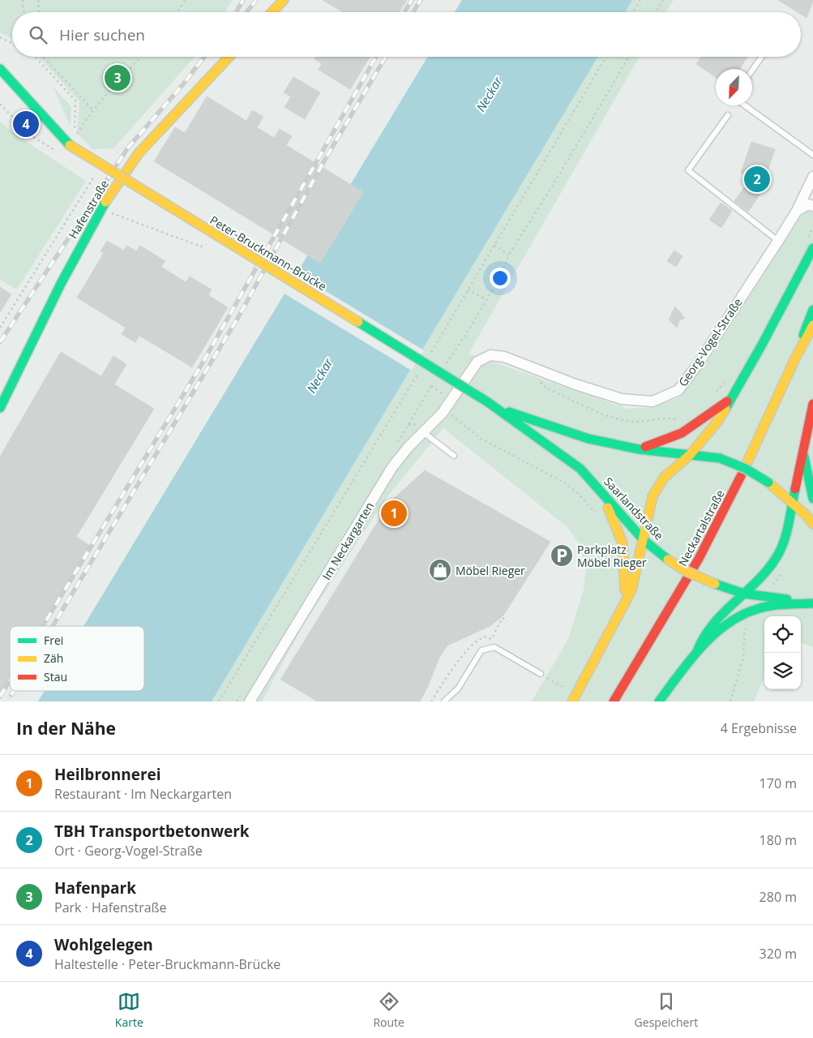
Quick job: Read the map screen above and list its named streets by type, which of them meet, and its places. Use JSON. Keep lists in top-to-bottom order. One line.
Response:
{"streets":{"main road":["Hafenstraße","Peter-Bruckmann-Brücke","Saarlandstraße","Neckartalstraße"],"street":["Georg-Vogel-Straße","Im Neckargarten"]},"crossings":[["Peter-Bruckmann-Brücke","Saarlandstraße"],["Georg-Vogel-Straße","Im Neckargarten"]],"water":["Neckar"],"places":{"parking":["Parkplatz Möbel Rieger"],"shop":["Möbel Rieger"]},"legend":["Frei","Zäh","Stau"],"north":"bottom left","page":{"search":"Hier suchen","pins":["3","4","2","1"],"heading":["In der Nähe","4 Ergebnisse"],"list":[{"mark":"1","name":"Heilbronnerei","note":"Restaurant · Im Neckargarten","value":"170 m"},{"mark":"2","name":"TBH Transportbetonwerk","note":"Ort · Georg-Vogel-Straße","value":"180 m"},{"mark":"3","name":"Hafenpark","note":"Park · Hafenstraße","value":"280 m"},{"mark":"4","name":"Wohlgelegen","note":"Haltestelle · Peter-Bruckmann-Brücke","value":"320 m"}],"nav":["Karte","Route","Gespeichert"]}}
